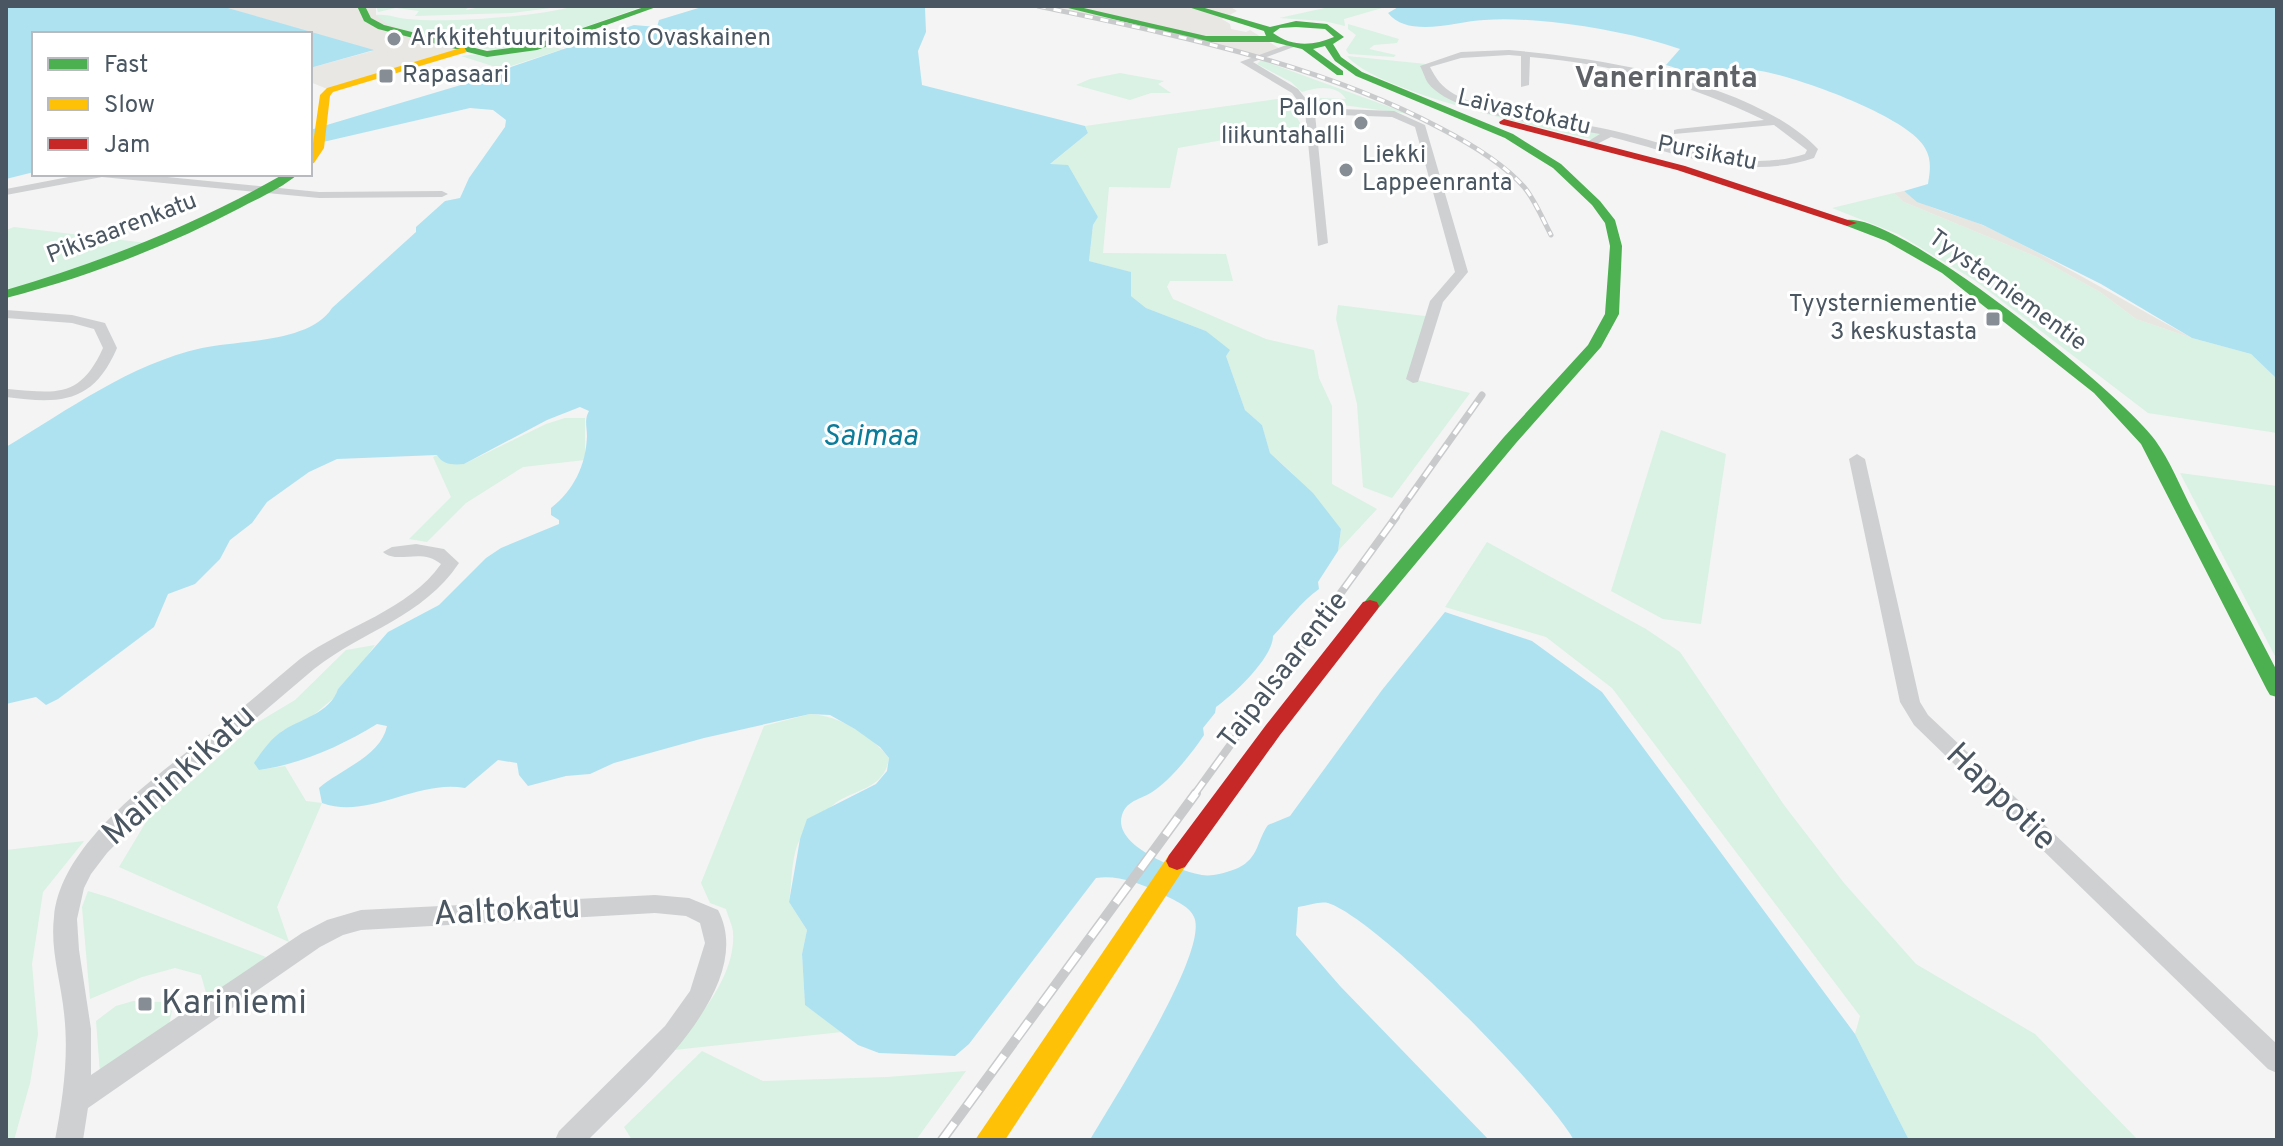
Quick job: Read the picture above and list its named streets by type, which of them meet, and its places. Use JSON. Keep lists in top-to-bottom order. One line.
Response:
{"streets":{"street":["Laivastokatu","Pursikatu","Pikisaarenkatu","Tyysterniementie","Taipalsaarentie","Maininkikatu","Happotie","Aaltokatu"]},"crossings":[["Laivastokatu","Pursikatu"],["Tyysterniementie","Taipalsaarentie"],["Maininkikatu","Aaltokatu"]],"districts":["Vanerinranta"],"water":["Saimaa"],"places":{"other":["Arkkitehtuuritoimisto Ovaskainen","Pallon liikuntahalli","Liekki Lappeenranta"],"transit":["Rapasaari","Tyysterniementie 3 keskustasta","Kariniemi"]},"legend":["Fast","Slow","Jam"]}
